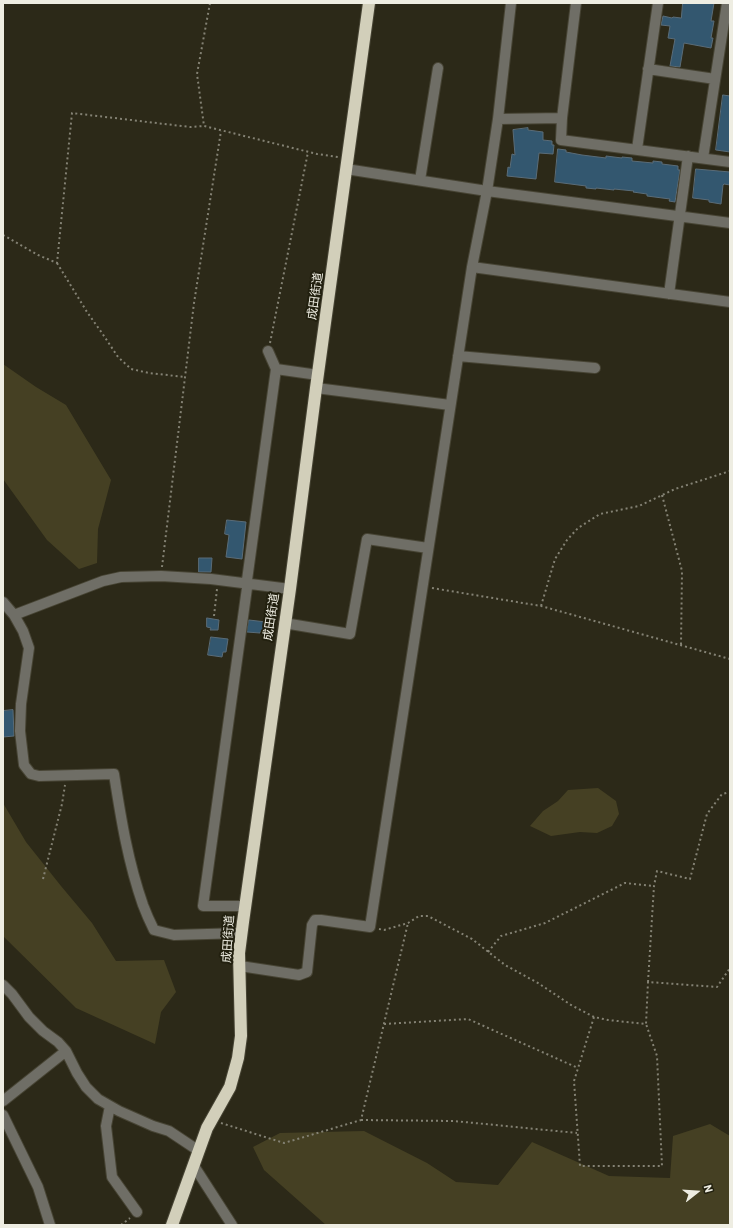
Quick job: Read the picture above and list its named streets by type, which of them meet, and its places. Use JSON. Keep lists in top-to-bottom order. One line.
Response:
{"streets":{"highway":["成田街道"]},"north":"right"}
